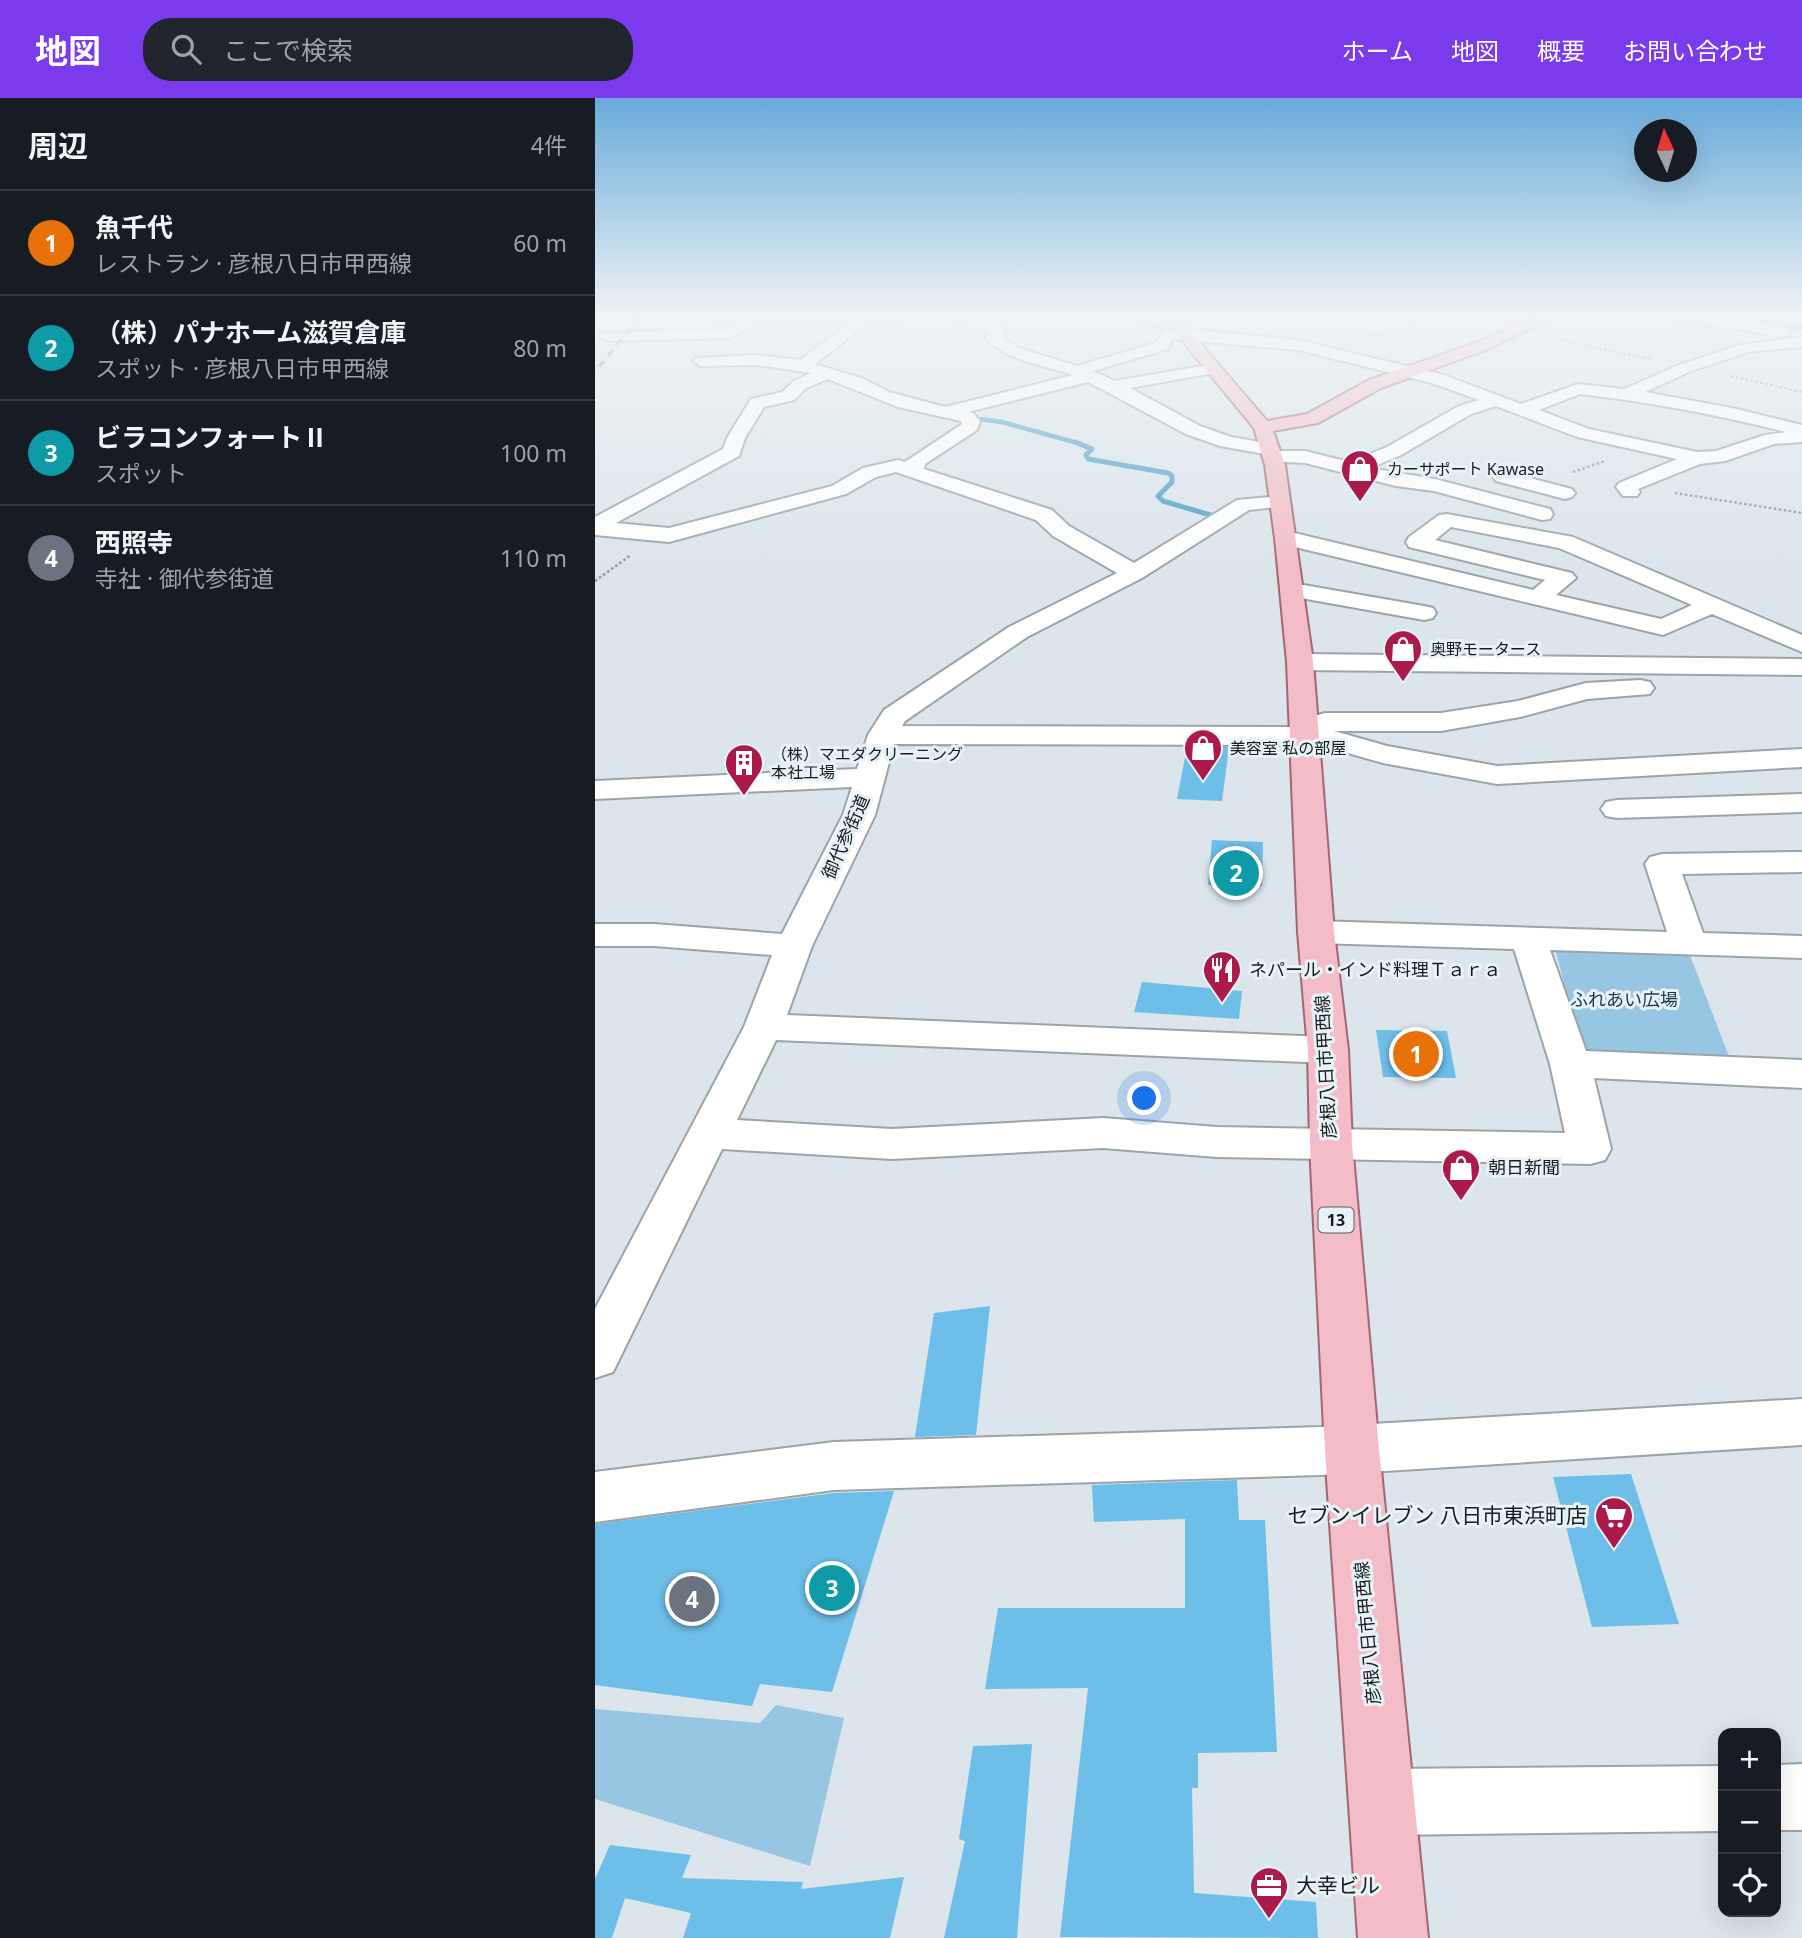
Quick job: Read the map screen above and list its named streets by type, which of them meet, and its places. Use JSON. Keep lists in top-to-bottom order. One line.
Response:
{"streets":{"main road":["彦根八日市甲西線","13"],"street":["御代参街道"]},"crossings":[["御代参街道","彦根八日市甲西線"]],"parks":["ふれあい広場"],"places":{"shop":["カーサポート Kawase","奥野モータース","美容室 私の部屋","朝日新聞"],"building":["（株）マエダクリーニング 本社工場"],"restaurant":["ネパール・インド料理Ｔａｒａ"],"supermarket":["セブンイレブン 八日市東浜町店"],"office":["大幸ビル"]},"north":"top","page":{"header":"地図","search":"ここで検索","nav":["ホーム","地図","概要","お問い合わせ"],"heading":["周辺","4件"],"list":[{"mark":"1","name":"魚千代","note":"レストラン · 彦根八日市甲西線","value":"60 m"},{"mark":"2","name":"（株）パナホーム滋賀倉庫","note":"スポット · 彦根八日市甲西線","value":"80 m"},{"mark":"3","name":"ビラコンフォートⅡ","note":"スポット","value":"100 m"},{"mark":"4","name":"西照寺","note":"寺社 · 御代参街道","value":"110 m"}],"pins":["2","1","3","4"],"map_buttons":["+","−"]}}
